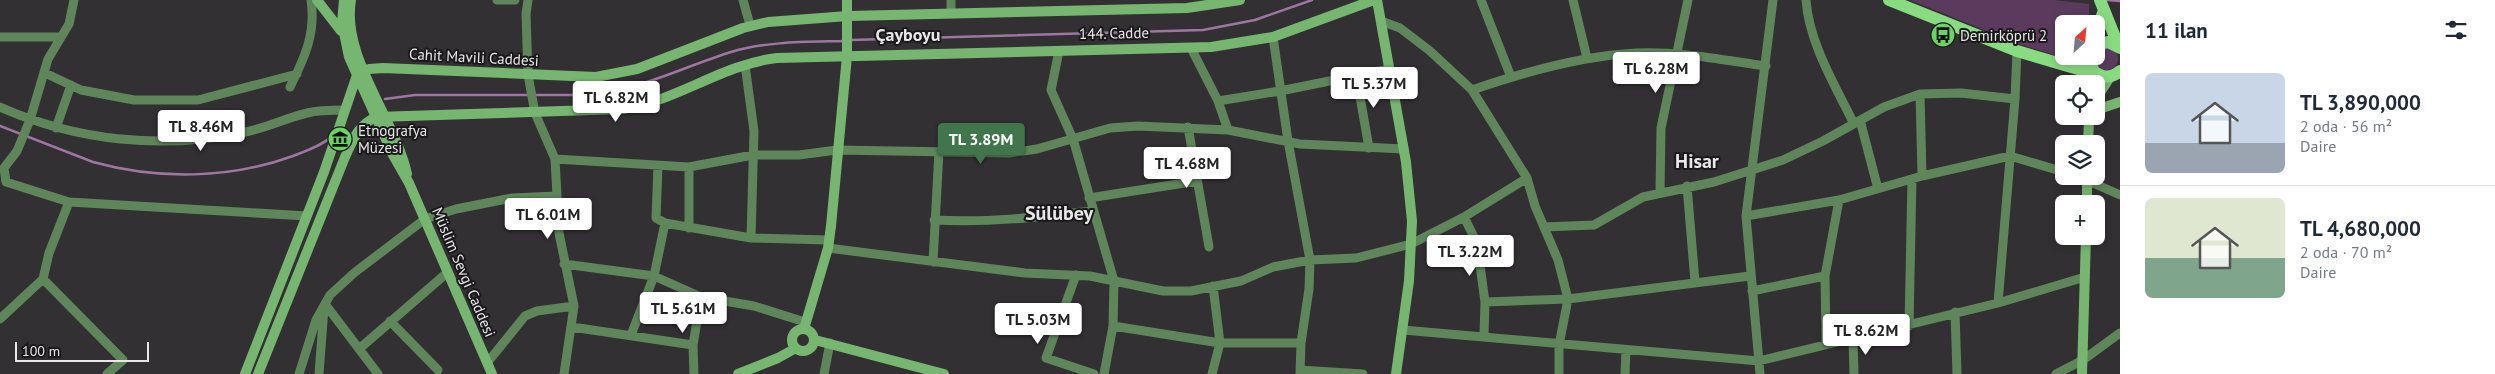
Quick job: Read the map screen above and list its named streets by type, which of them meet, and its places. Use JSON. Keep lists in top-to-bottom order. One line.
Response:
{"streets":{"street":["144. Cadde","Cahit Mavili Caddesi","Müslim Sevgi Caddesi"]},"crossings":[["144. Cadde","Müslim Sevgi Caddesi"],["Cahit Mavili Caddesi","Müslim Sevgi Caddesi"]],"districts":["Çayboyu","Hisar","Sülübey"],"places":{"bus stop":["Demirköprü 2"],"museum":["Etnografya Müzesi"]},"scale_bar":"100 m","north":"top right","page":{"heading":"11 ilan","map_buttons":"+","price":["TL 6.28M","TL 5.37M","TL 6.82M","TL 8.46M","TL 3.89M","TL 4.68M","TL 6.01M","TL 3.22M","TL 5.61M","TL 5.03M","TL 8.62M"],"list":[{"name":"TL 3,890,000","note":"2 oda · 56 m² · Daire"},{"name":"TL 4,680,000","note":"2 oda · 70 m² · Daire"}],"scale":"100 m"}}
